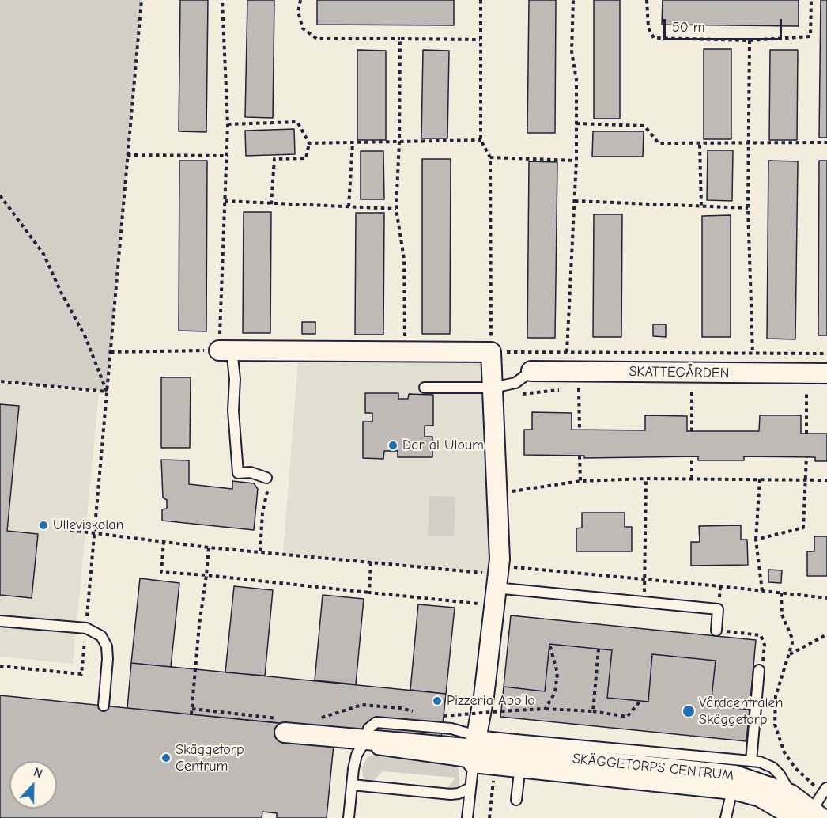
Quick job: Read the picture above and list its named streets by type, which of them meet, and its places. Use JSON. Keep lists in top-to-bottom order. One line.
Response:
{"streets":{"street":["SKATTEGÅRDEN","SKÄGGETORPS CENTRUM"]},"places":["Dar al Uloum","Ulleviskolan","Pizzeria Apollo","Vårdcentralen Skäggetorp","Skäggetorp Centrum"],"scale_bar":"50 m","north":"top"}
